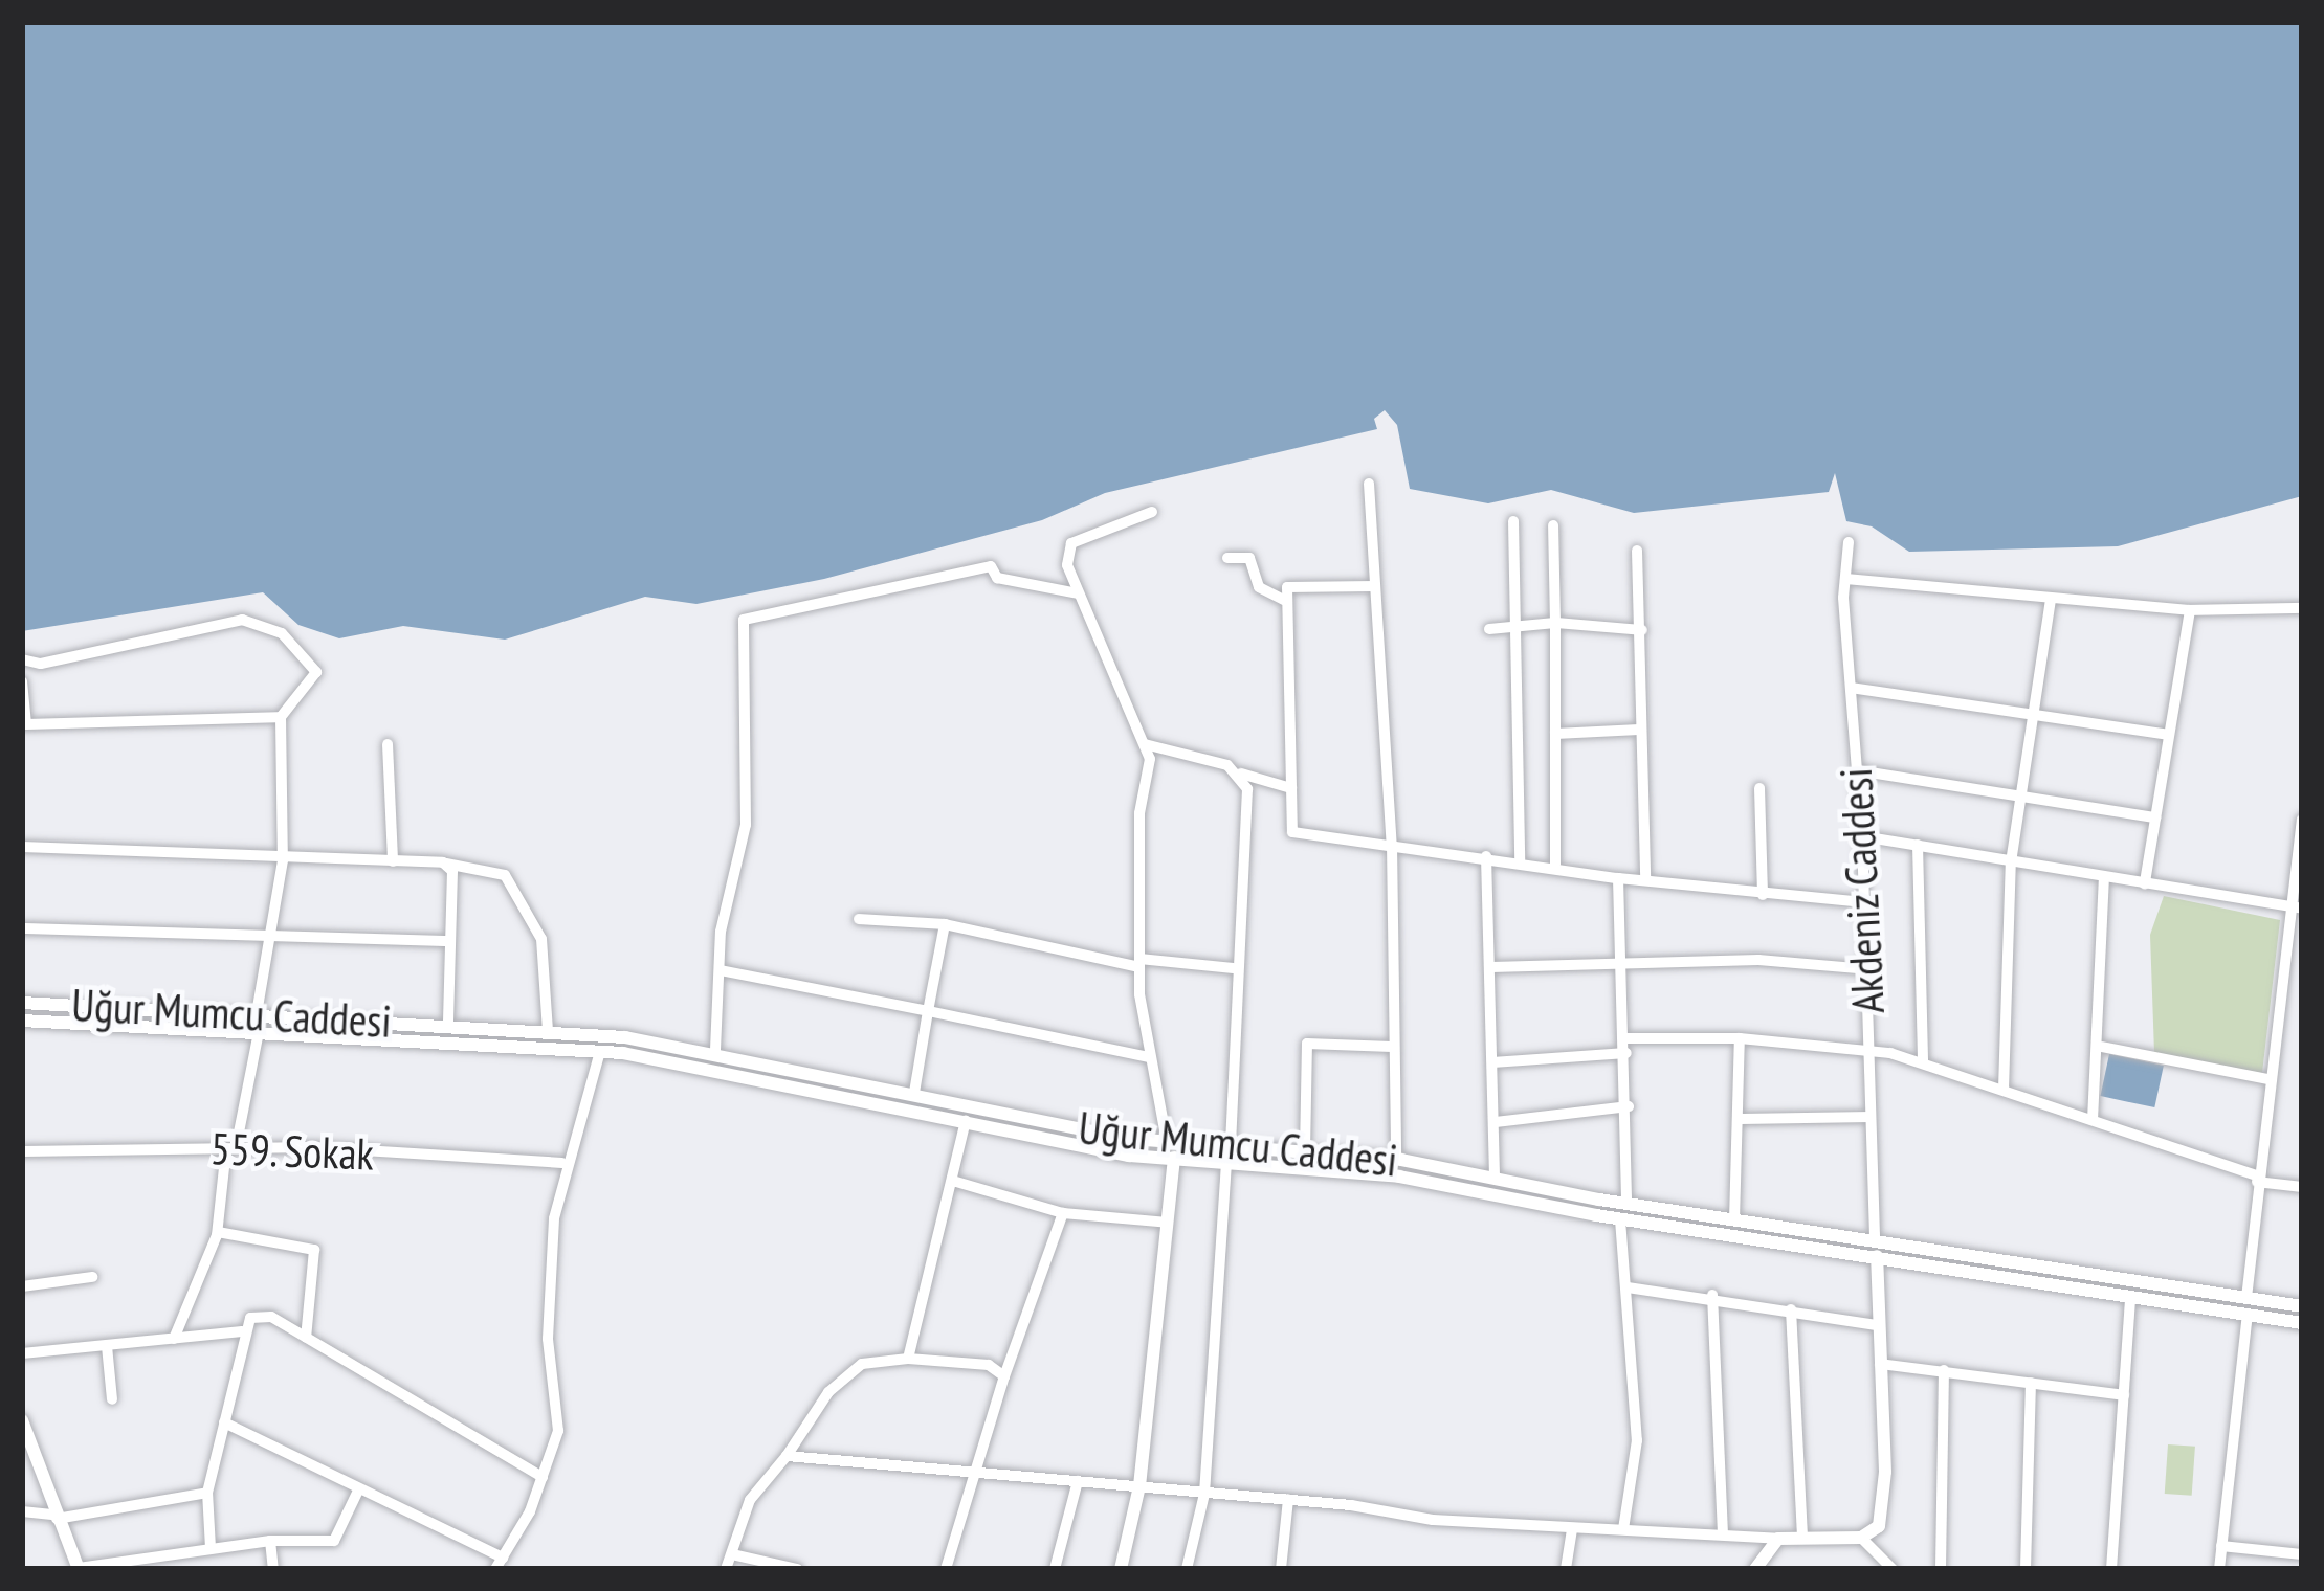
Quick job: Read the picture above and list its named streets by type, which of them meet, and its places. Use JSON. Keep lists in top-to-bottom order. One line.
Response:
{"streets":{"street":["Akdeniz Caddesi","Uğur Mumcu Caddesi","559. Sokak"]},"crossings":[["Akdeniz Caddesi","Uğur Mumcu Caddesi"]]}
